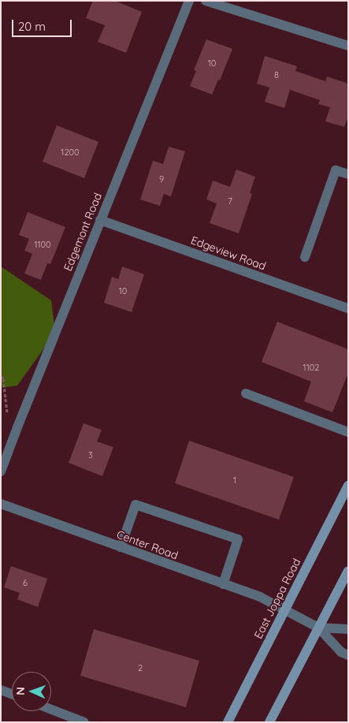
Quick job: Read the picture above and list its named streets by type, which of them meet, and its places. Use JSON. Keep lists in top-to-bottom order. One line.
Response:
{"streets":{"main road":["East Joppa Road"],"street":["Edgemont Road","Edgeview Road","Center Road"]},"crossings":[["Edgemont Road","Edgeview Road"],["Center Road","East Joppa Road"]],"house_numbers":["10","8","1200","9","7","1100","10","1102","3","1","6","2"],"scale_bar":"20 m","north":"left"}
